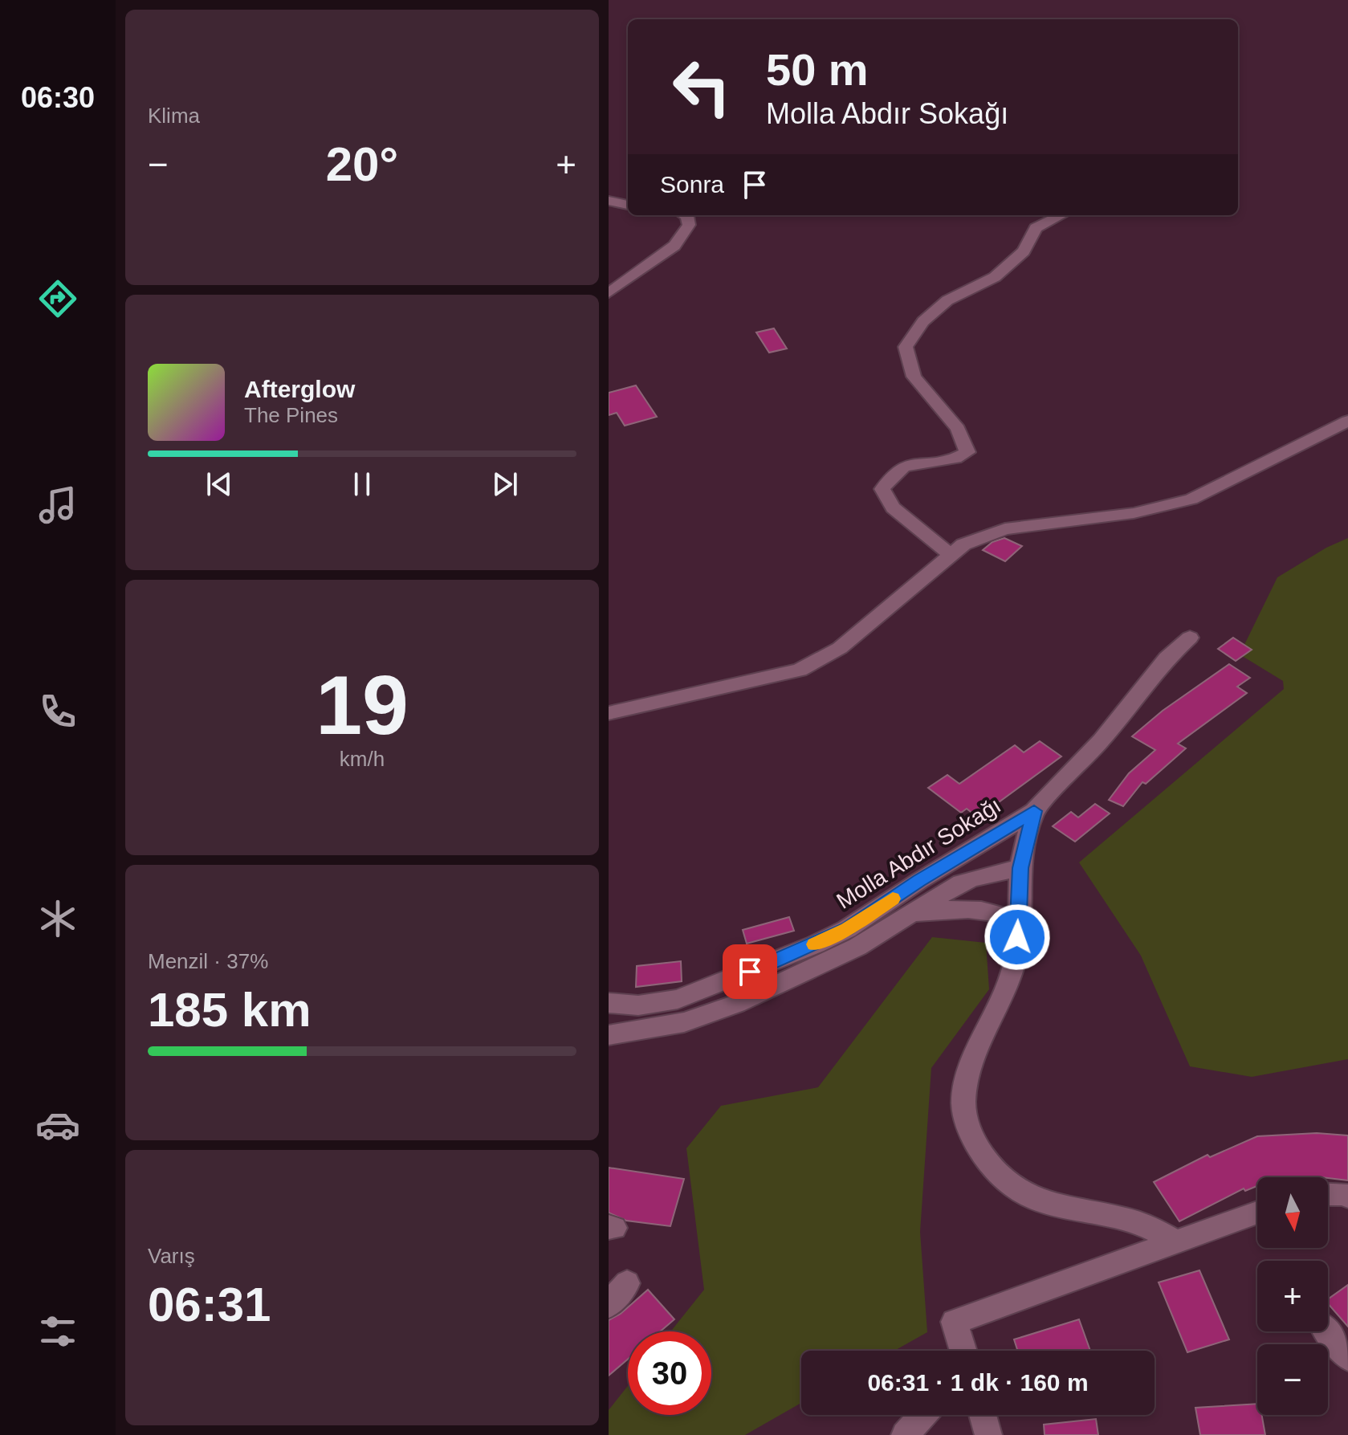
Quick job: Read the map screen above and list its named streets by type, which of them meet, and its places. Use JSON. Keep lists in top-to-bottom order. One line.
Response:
{"streets":{"street":["Molla Abdır Sokağı"]},"north":"bottom","page":{"tabs":"06:30","tile":["Klima",["19","km/h"],["Menzil · 37%","185 km"],["Varış","06:31"]],"turn":["50 m","Molla Abdır Sokağı"],"heat":["−","20°","+"],"then":"Sonra","song":["Afterglow","The Pines"],"map_buttons":["+","−"],"limit":"30","trip":"06:31 · 1 dk · 160 m"}}
